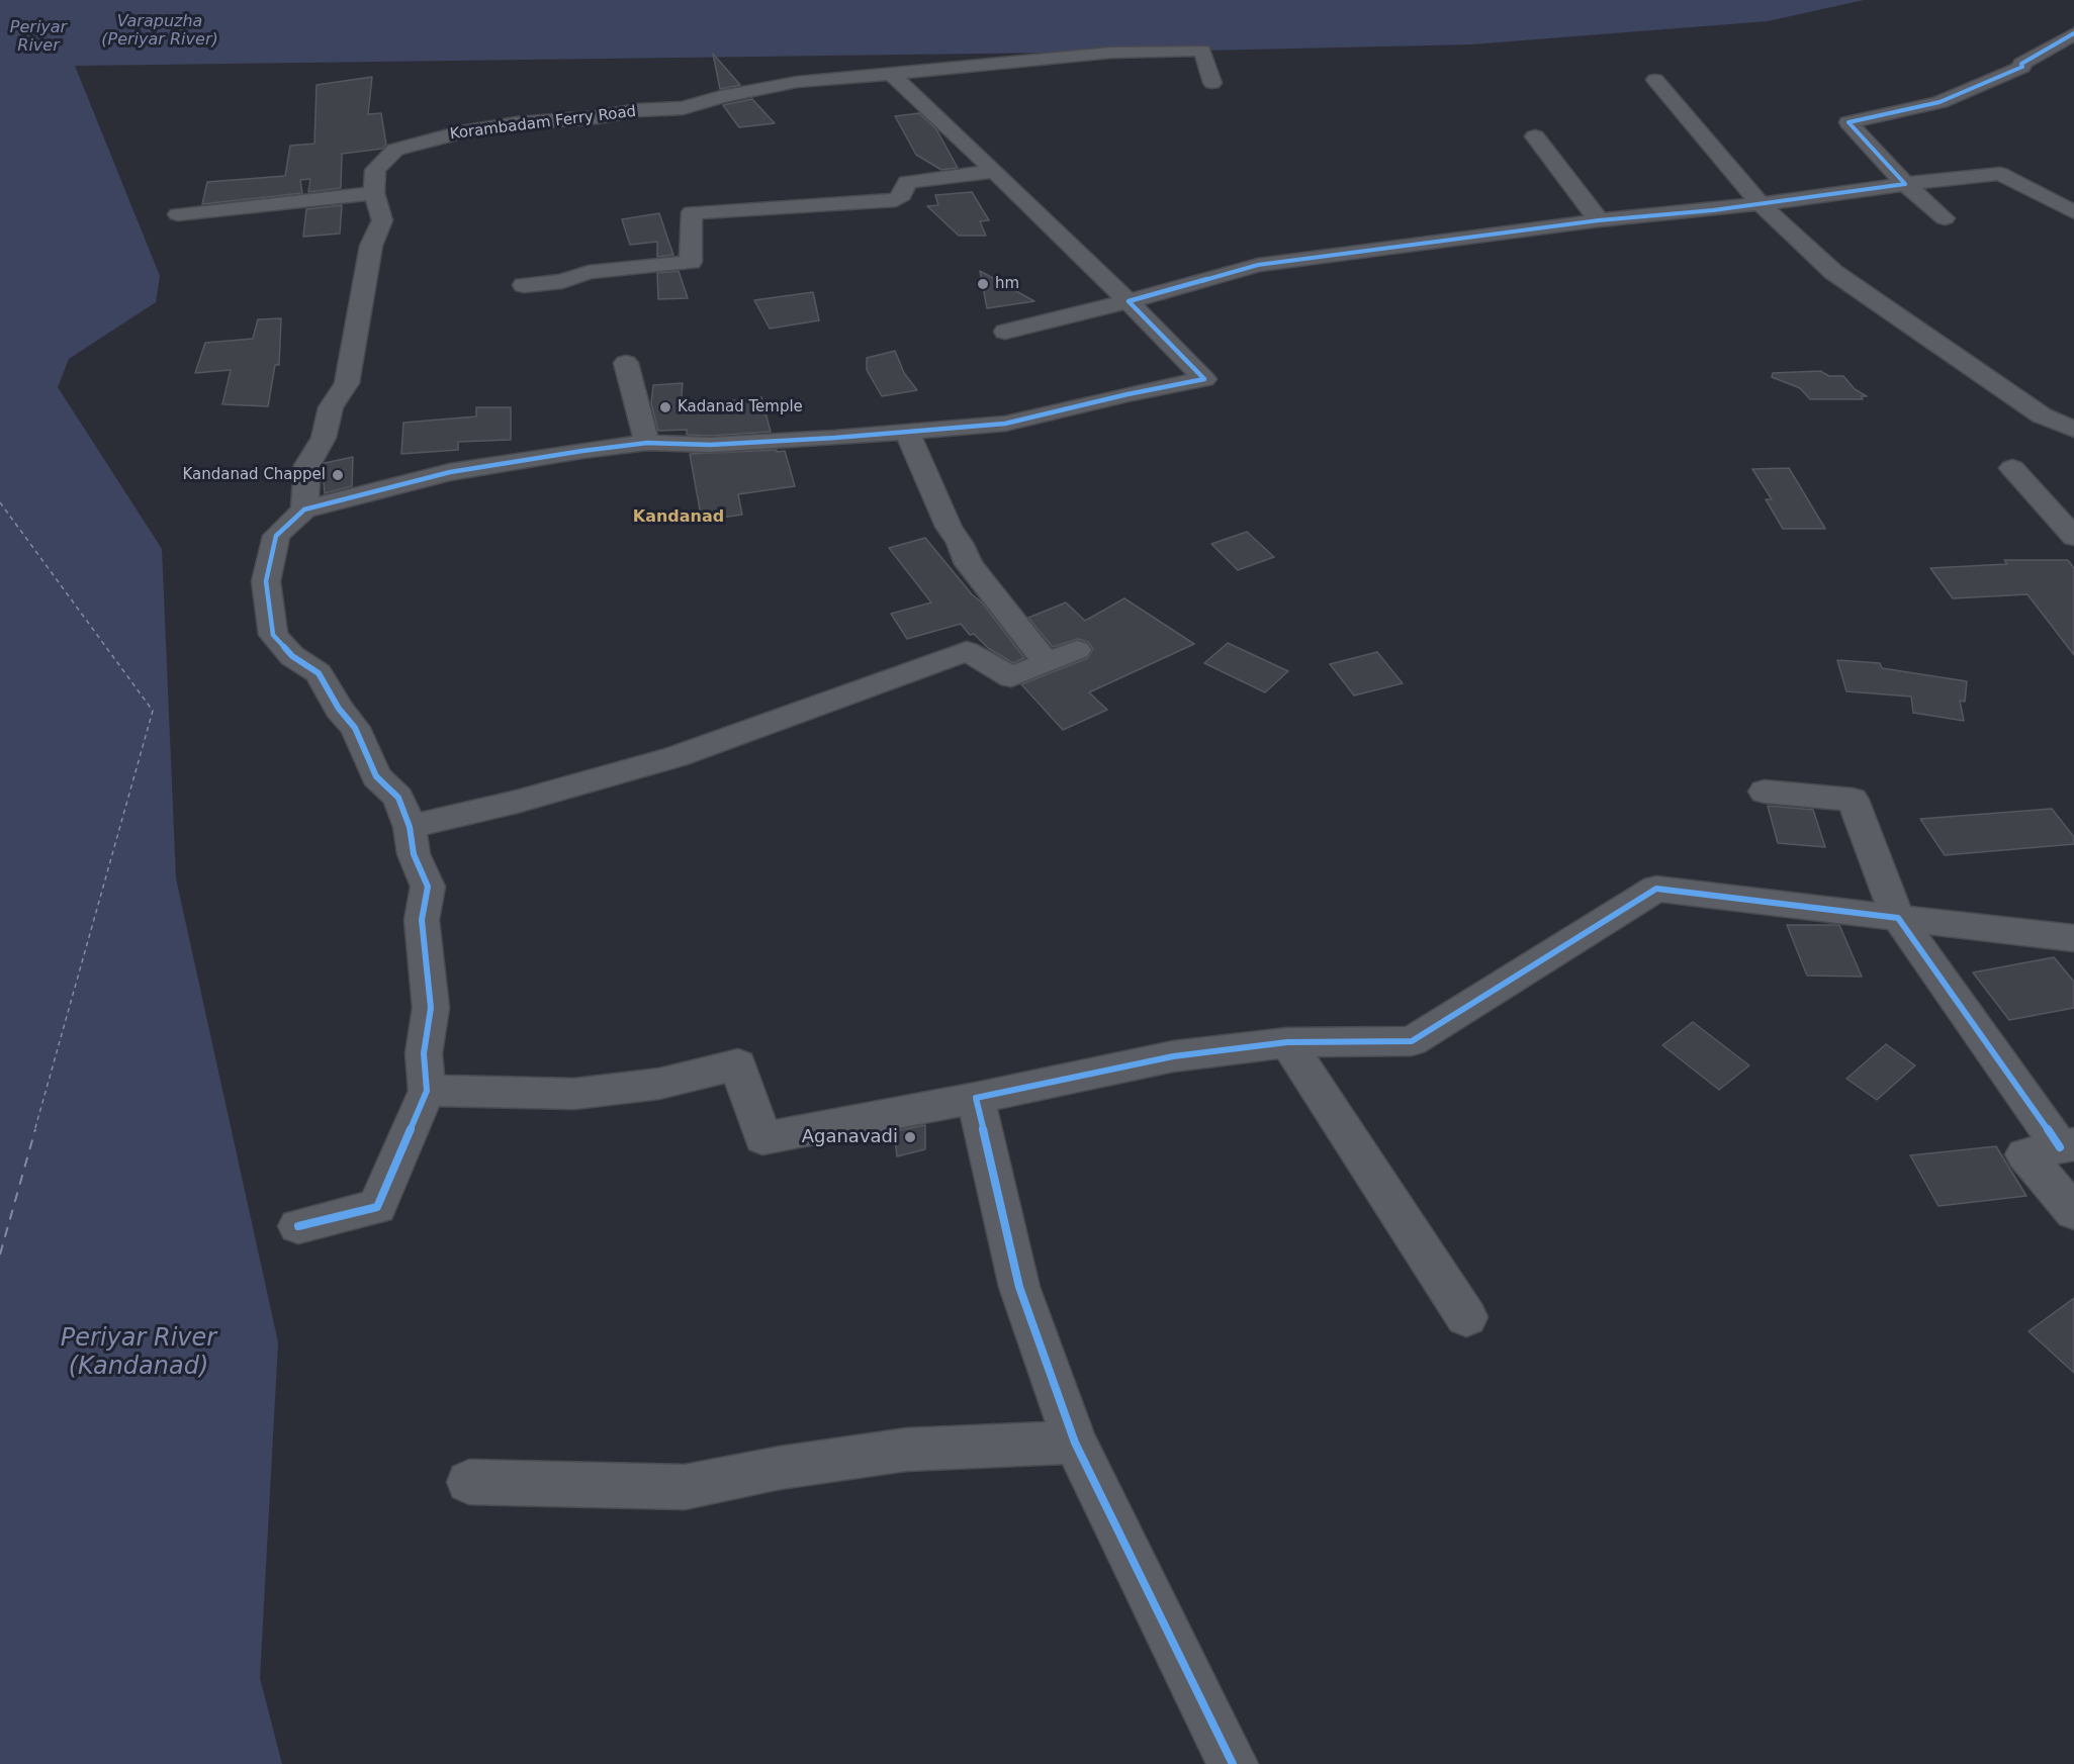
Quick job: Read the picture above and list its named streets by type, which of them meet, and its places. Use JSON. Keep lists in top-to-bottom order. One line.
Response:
{"streets":{"street":["Korambadam Ferry Road"]},"districts":["Kandanad"],"water":["Varapuzha (Periyar River)","Periyar River","Periyar River (Kandanad)"],"places":["hm","Kadanad Temple","Kandanad Chappel","Aganavadi"]}
